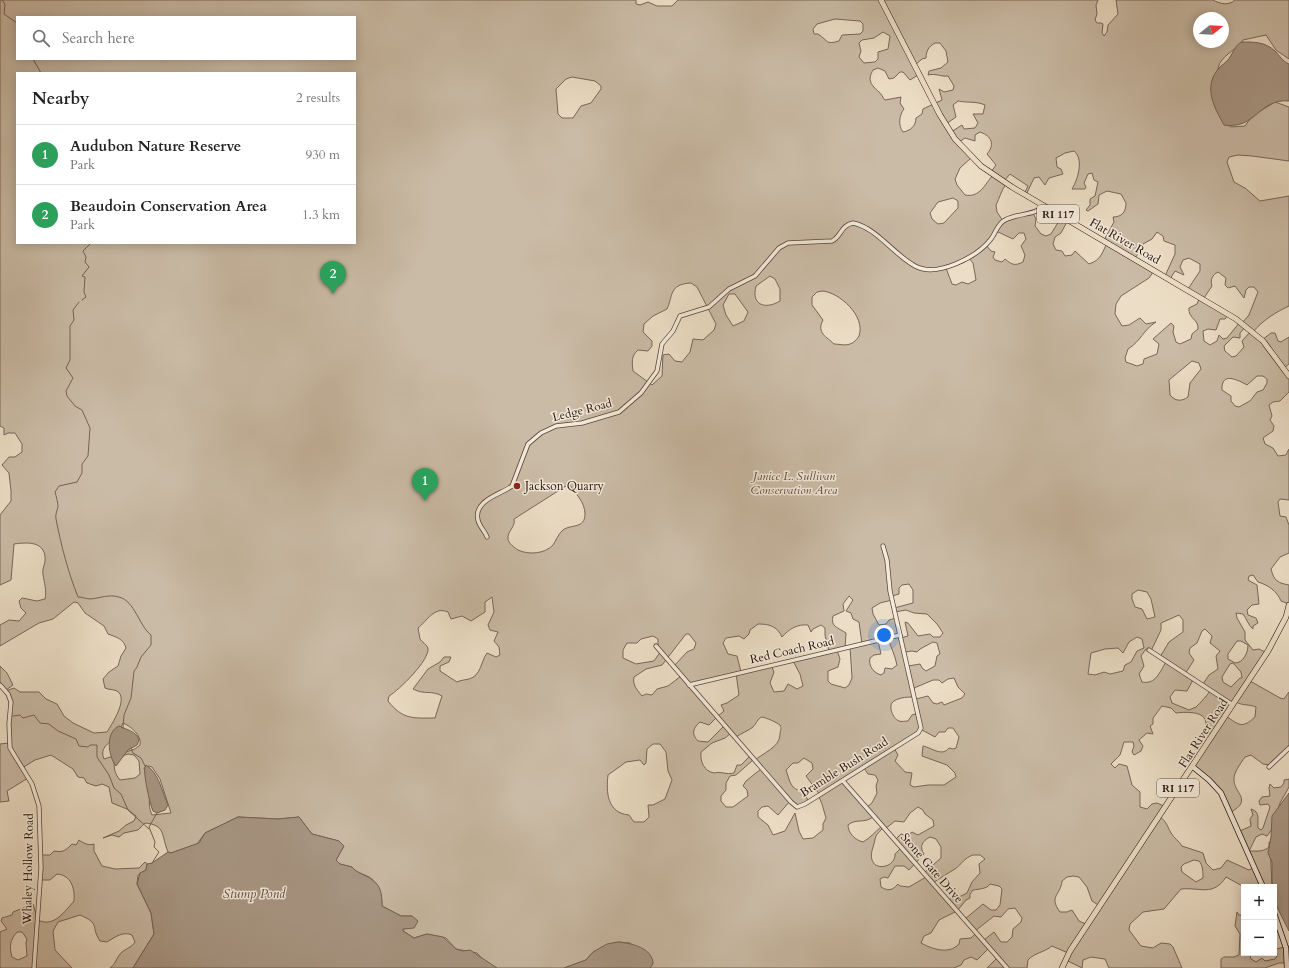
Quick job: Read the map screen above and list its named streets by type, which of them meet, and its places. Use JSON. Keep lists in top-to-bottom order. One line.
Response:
{"streets":{"main road":["RI 117","Flat River Road"],"street":["Ledge Road","Red Coach Road","Bramble Bush Road","Stone Gate Drive","Whaley Hollow Road"]},"crossings":[["Flat River Road","Ledge Road"],["Red Coach Road","Bramble Bush Road"],["Bramble Bush Road","Stone Gate Drive"]],"water":["Stump Pond"],"parks":["Janice L. Sullivan Conservation Area"],"places":["Jackson Quarry"],"north":"right","page":{"search":"Search here","heading":["Nearby","2 results"],"list":[{"mark":"1","name":"Audubon Nature Reserve","note":"Park","value":"930 m"},{"mark":"2","name":"Beaudoin Conservation Area","note":"Park","value":"1.3 km"}],"pins":["2","1"],"map_buttons":["+","−"]}}
